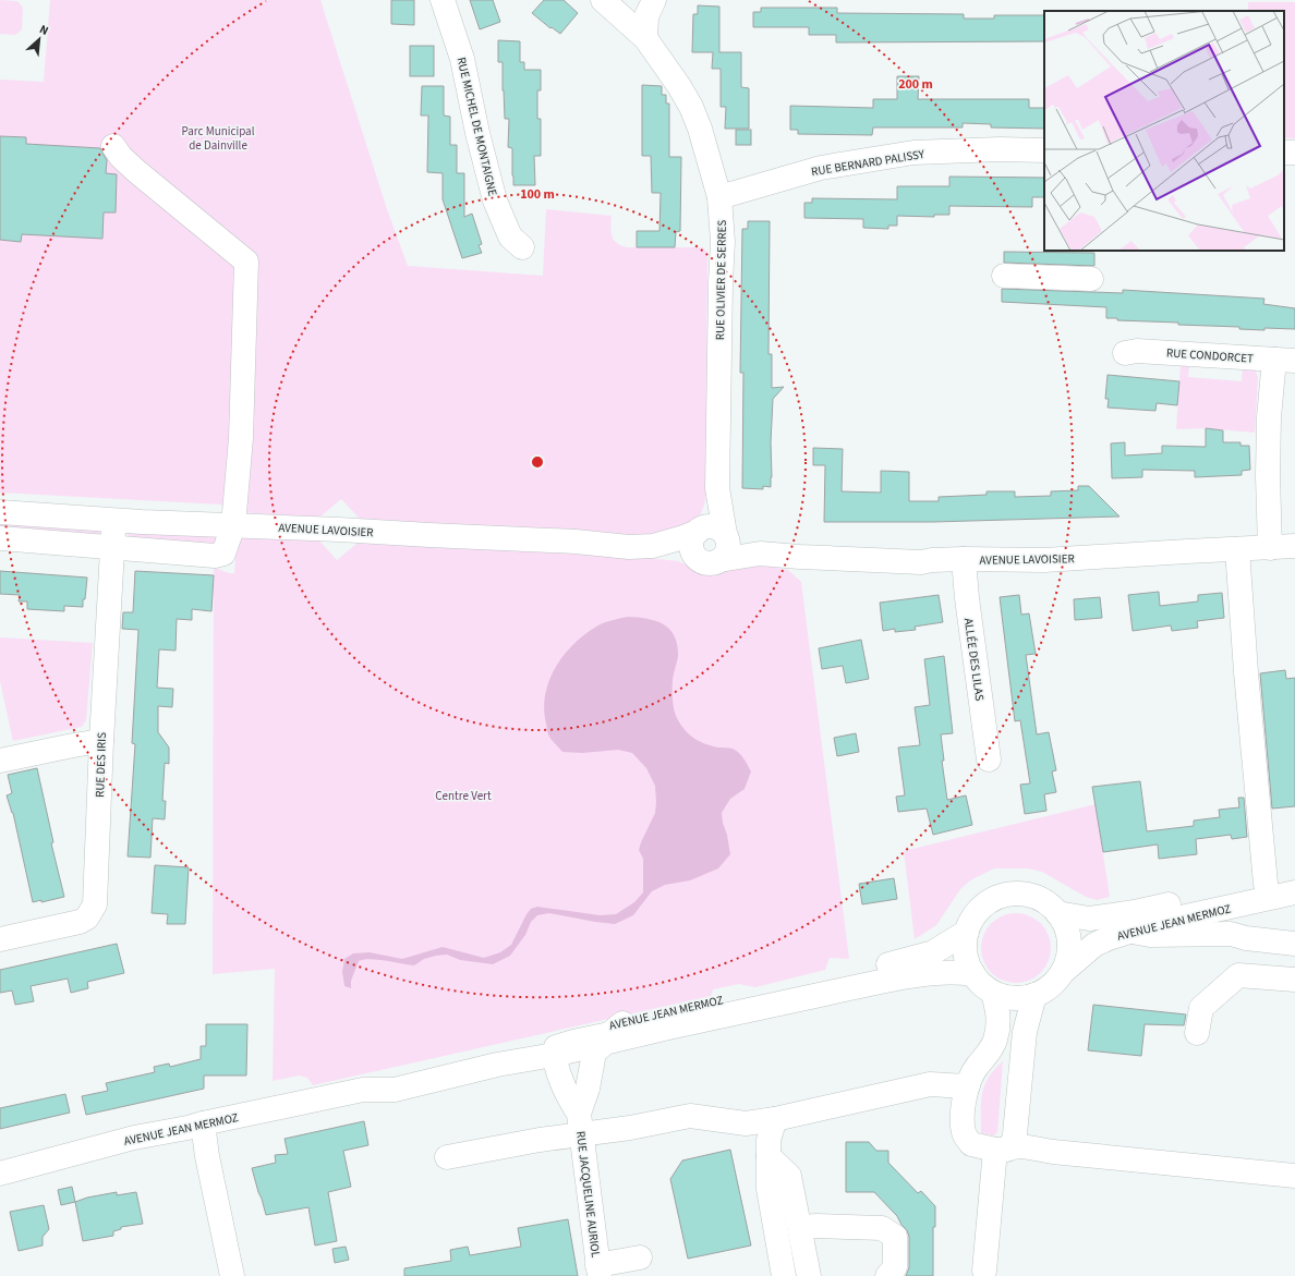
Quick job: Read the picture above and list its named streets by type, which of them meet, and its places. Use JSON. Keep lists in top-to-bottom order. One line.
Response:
{"streets":{"main road":["RUE MICHEL DE MONTAIGNE","RUE BERNARD PALISSY","RUE OLIVIER DE SERRES","RUE CONDORCET","AVENUE LAVOISIER","ALLÉE DES LILAS","RUE DES IRIS","AVENUE JEAN MERMOZ","RUE JACQUELINE AURIOL"]},"crossings":[["RUE BERNARD PALISSY","RUE OLIVIER DE SERRES"],["RUE OLIVIER DE SERRES","AVENUE LAVOISIER"],["AVENUE LAVOISIER","ALLÉE DES LILAS"],["AVENUE LAVOISIER","RUE DES IRIS"]],"parks":["Parc Municipal de Dainville","Centre Vert"],"north":"top right","rings":["200 m","100 m"]}
